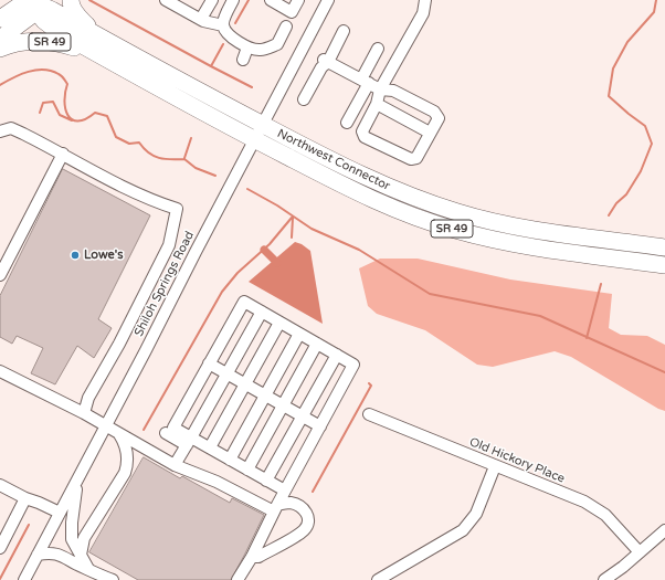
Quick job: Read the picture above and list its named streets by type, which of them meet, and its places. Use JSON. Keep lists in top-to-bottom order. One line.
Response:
{"streets":{"highway":["SR 49","Northwest Connector"],"street":["Shiloh Springs Road","Old Hickory Place"]},"crossings":[["SR 49","Northwest Connector"],["Northwest Connector","Shiloh Springs Road"]],"places":["Lowe's"]}
